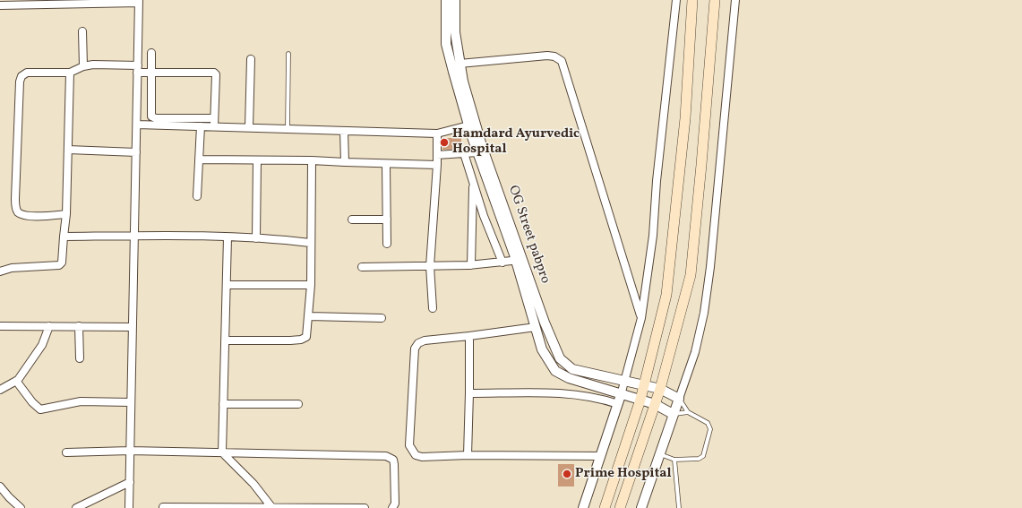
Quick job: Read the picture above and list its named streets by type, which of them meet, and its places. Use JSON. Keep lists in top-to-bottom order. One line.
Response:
{"streets":{"street":["OG Street pabpro"]},"places":["Hamdard Ayurvedic Hospital","Prime Hospital"]}
